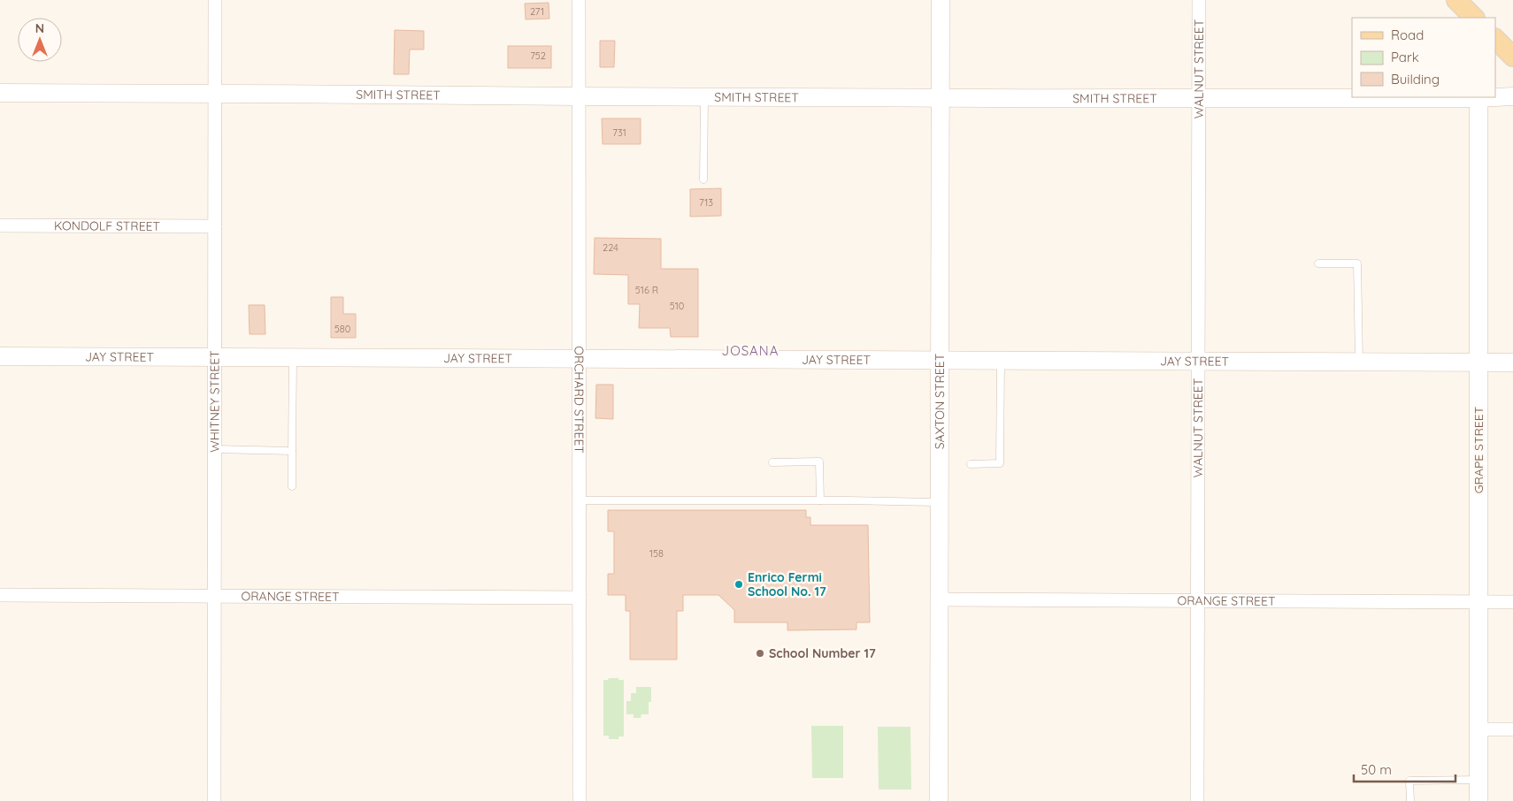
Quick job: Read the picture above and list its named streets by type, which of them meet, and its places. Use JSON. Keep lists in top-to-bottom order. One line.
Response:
{"streets":{"street":["WALNUT STREET","SMITH STREET","KONDOLF STREET","JAY STREET","WHITNEY STREET","ORCHARD STREET","SAXTON STREET","GRAPE STREET","ORANGE STREET"]},"crossings":[["WALNUT STREET","SMITH STREET"],["WALNUT STREET","JAY STREET"],["WALNUT STREET","ORANGE STREET"],["SMITH STREET","WHITNEY STREET"],["SMITH STREET","ORCHARD STREET"],["SMITH STREET","SAXTON STREET"],["SMITH STREET","GRAPE STREET"],["KONDOLF STREET","WHITNEY STREET"],["JAY STREET","WHITNEY STREET"],["JAY STREET","ORCHARD STREET"],["JAY STREET","SAXTON STREET"],["JAY STREET","GRAPE STREET"],["WHITNEY STREET","ORANGE STREET"],["ORCHARD STREET","ORANGE STREET"],["SAXTON STREET","ORANGE STREET"],["GRAPE STREET","ORANGE STREET"]],"districts":["JOSANA"],"places":["Enrico Fermi School No. 17","School Number 17"],"house_numbers":["271","752","731","713","224","516 R","510","580","158"],"legend":["Road","Park","Building"],"scale_bar":"50 m","north":"top"}
